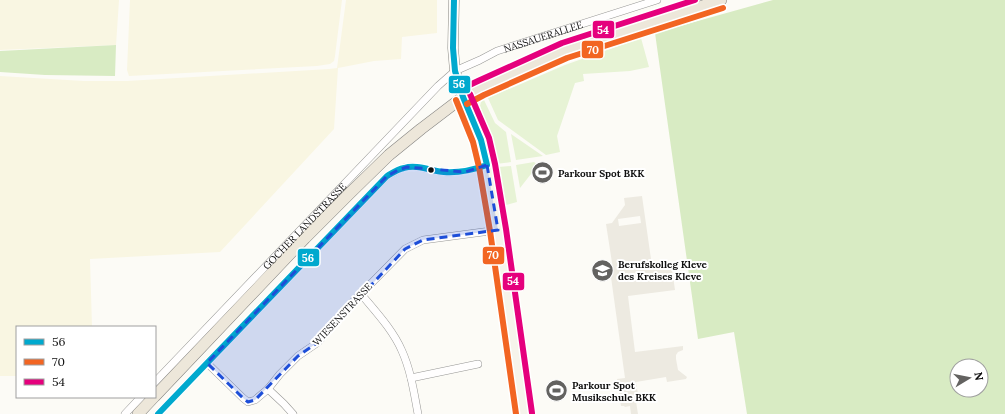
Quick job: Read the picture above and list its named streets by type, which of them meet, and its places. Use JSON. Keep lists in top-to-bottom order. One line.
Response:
{"streets":{"main road":["NASSAUERALLEE","GOCHER LANDSTRASSE"],"street":["WIESENSTRASSE"]},"crossings":[["NASSAUERALLEE","GOCHER LANDSTRASSE"]],"places":{"sports":["Parkour Spot BKK","Parkour Spot Musikschule BKK"],"school or university":["Berufskolleg Kleve des Kreises Kleve"]},"lines":["transit line 56","transit line 54","transit line 70"],"legend":["56","70","54"],"north":"right"}
